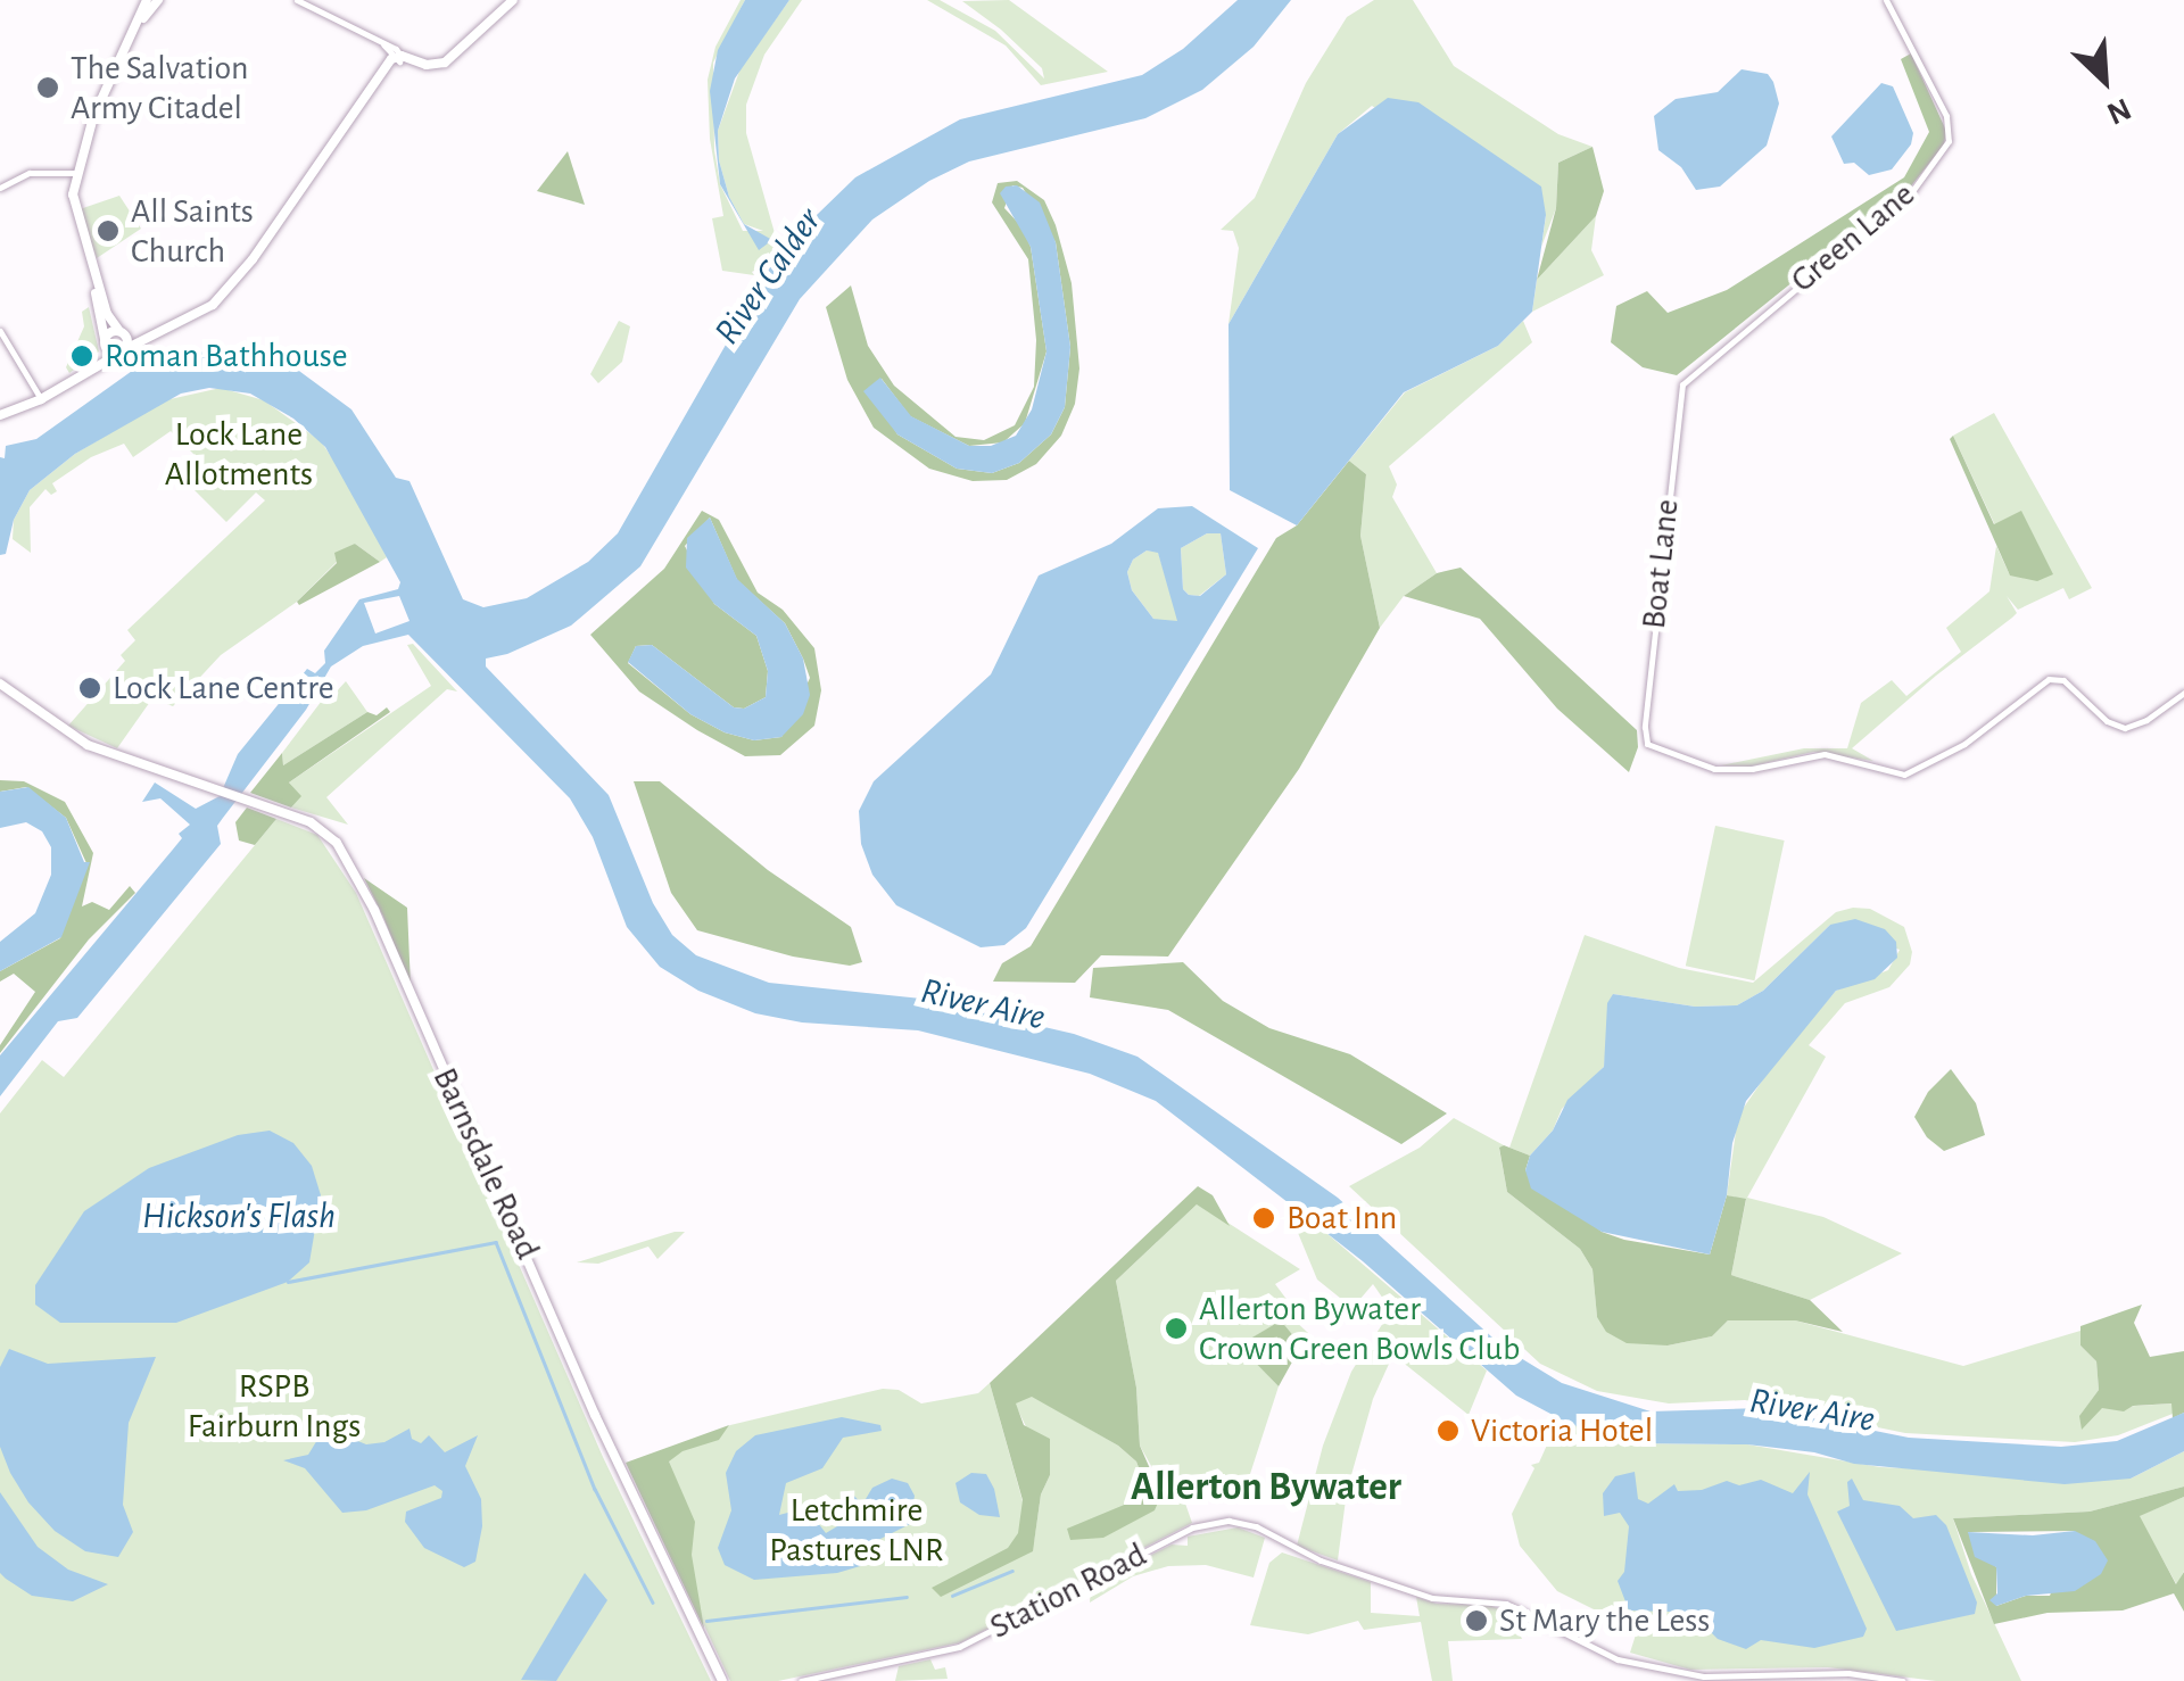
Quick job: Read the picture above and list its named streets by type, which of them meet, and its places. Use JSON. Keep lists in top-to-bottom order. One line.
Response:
{"streets":{"main road":["Barnsdale Road"],"street":["Green Lane","Boat Lane","Station Road"]},"crossings":[["Green Lane","Boat Lane"]],"districts":["Allerton Bywater"],"water":["River Calder","River Aire","Hickson's Flash"],"parks":["Lock Lane Allotments","RSPB Fairburn Ings","Letchmire Pastures LNR"],"places":["The Salvation Army Citadel","All Saints Church","Roman Bathhouse","Lock Lane Centre","Boat Inn","Allerton Bywater Crown Green Bowls Club","Victoria Hotel","St Mary the Less"],"north":"bottom right"}
